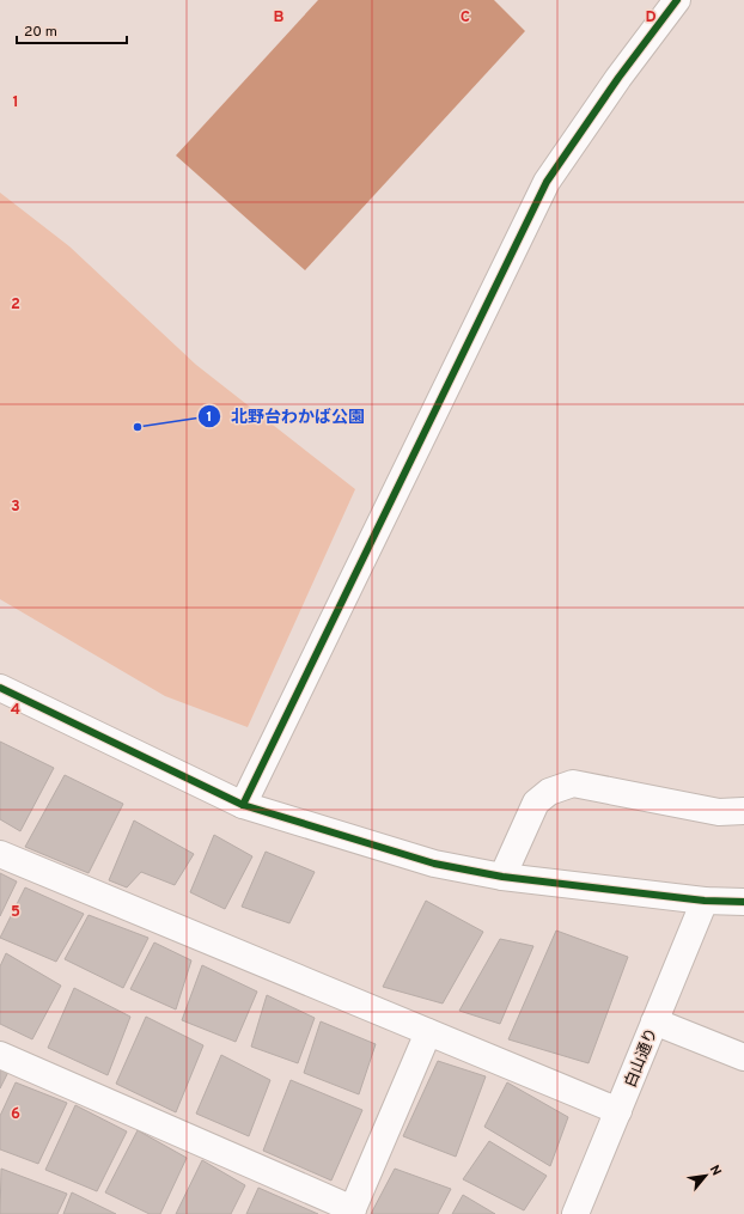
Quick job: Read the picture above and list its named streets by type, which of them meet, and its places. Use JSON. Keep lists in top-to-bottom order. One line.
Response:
{"streets":{"street":["白山通り"]},"places":["北野台わかば公園"],"scale_bar":"20 m","north":"top right","grid":{"columns":["B","C","D"],"rows":["1","2","3","4","5","6"]}}
